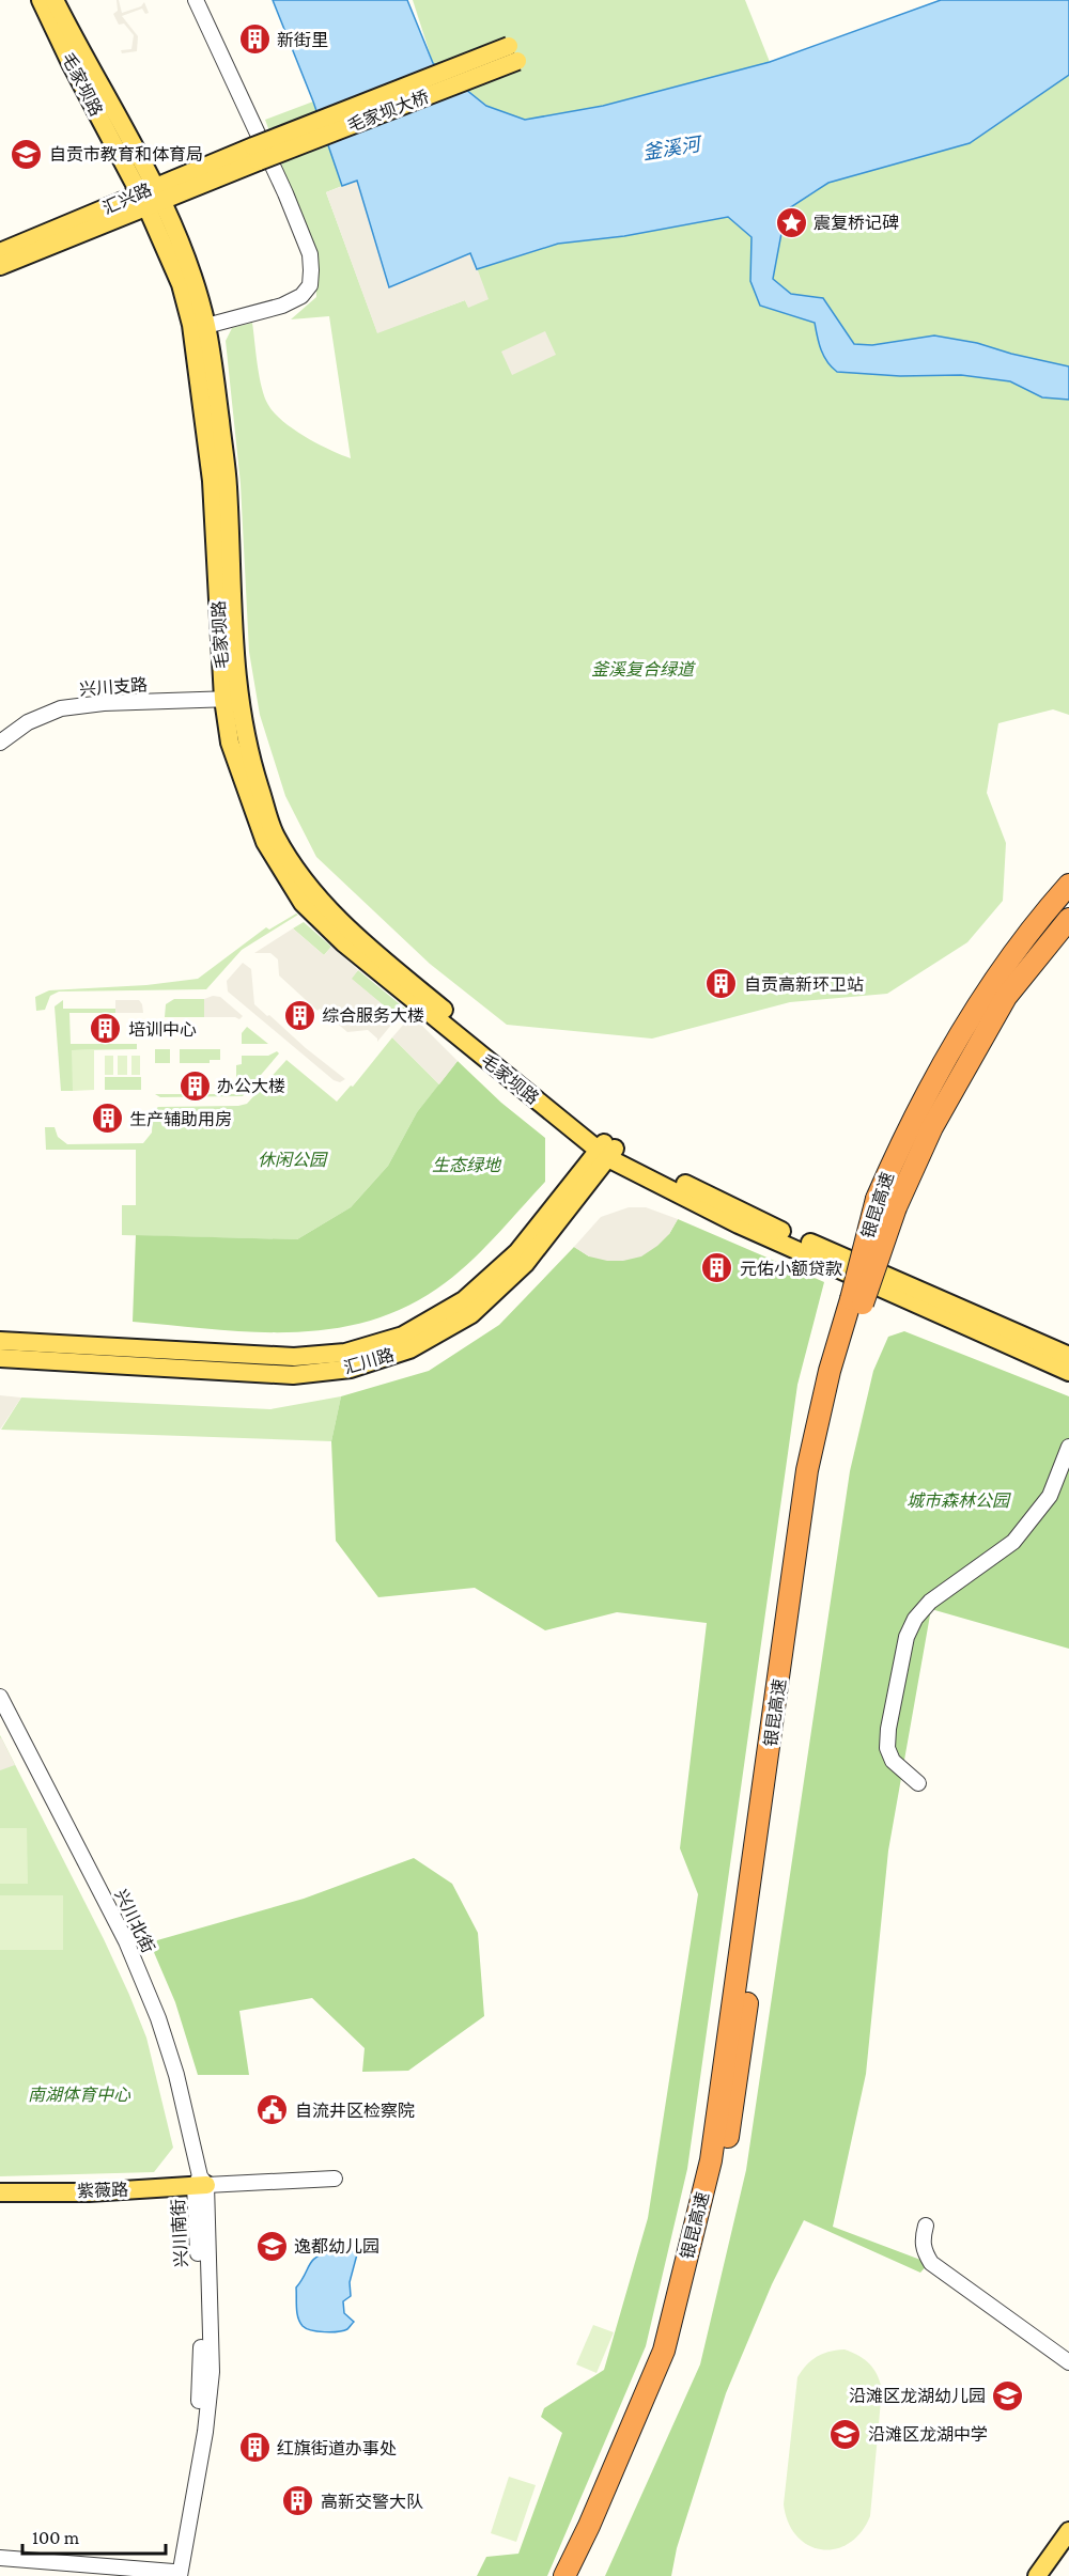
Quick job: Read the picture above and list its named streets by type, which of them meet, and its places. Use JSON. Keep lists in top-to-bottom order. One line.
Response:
{"streets":{"highway":["银昆高速"],"main road":["毛家坝路","毛家坝大桥","汇兴路","汇川路","紫薇路"],"street":["兴川支路","兴川北街","兴川南街"]},"crossings":[["毛家坝路","汇兴路"],["毛家坝路","兴川支路"],["毛家坝路","汇川路"],["毛家坝大桥","汇兴路"],["兴川北街","紫薇路"],["兴川北街","兴川南街"],["紫薇路","兴川南街"]],"water":["釜溪河"],"parks":["釜溪复合绿道","休闲公园","生态绿地","城市森林公园","南湖体育中心"],"places":{"building":["新街里","自贡高新环卫站","综合服务大楼","培训中心","办公大楼","生产辅助用房","元佑小额贷款","红旗街道办事处","高新交警大队"],"school or university":["自贡市教育和体育局","逸都幼儿园","沿滩区龙湖幼儿园","沿滩区龙湖中学"],"place":["震复桥记碑"],"public building":["自流井区检察院"]},"scale_bar":"100 m"}
